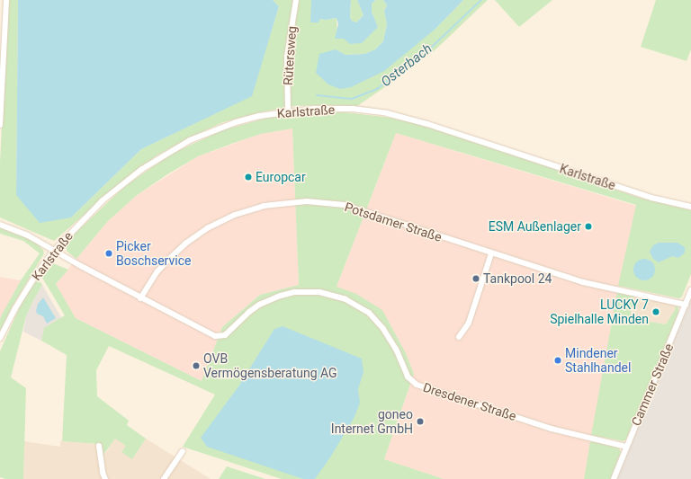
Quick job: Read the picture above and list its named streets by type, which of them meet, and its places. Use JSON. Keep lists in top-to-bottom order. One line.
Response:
{"streets":{"street":["Rütersweg","Karlstraße","Potsdamer Straße","Cammer Straße","Dresdener Straße"]},"crossings":[["Rütersweg","Karlstraße"],["Potsdamer Straße","Cammer Straße"],["Potsdamer Straße","Dresdener Straße"],["Cammer Straße","Dresdener Straße"]],"water":["Osterbach"],"places":["Europcar","ESM Außenlager","Picker Boschservice","Tankpool 24","LUCKY 7 Spielhalle Minden","Mindener Stahlhandel","OVB Vermögensberatung AG","goneo Internet GmbH"]}
